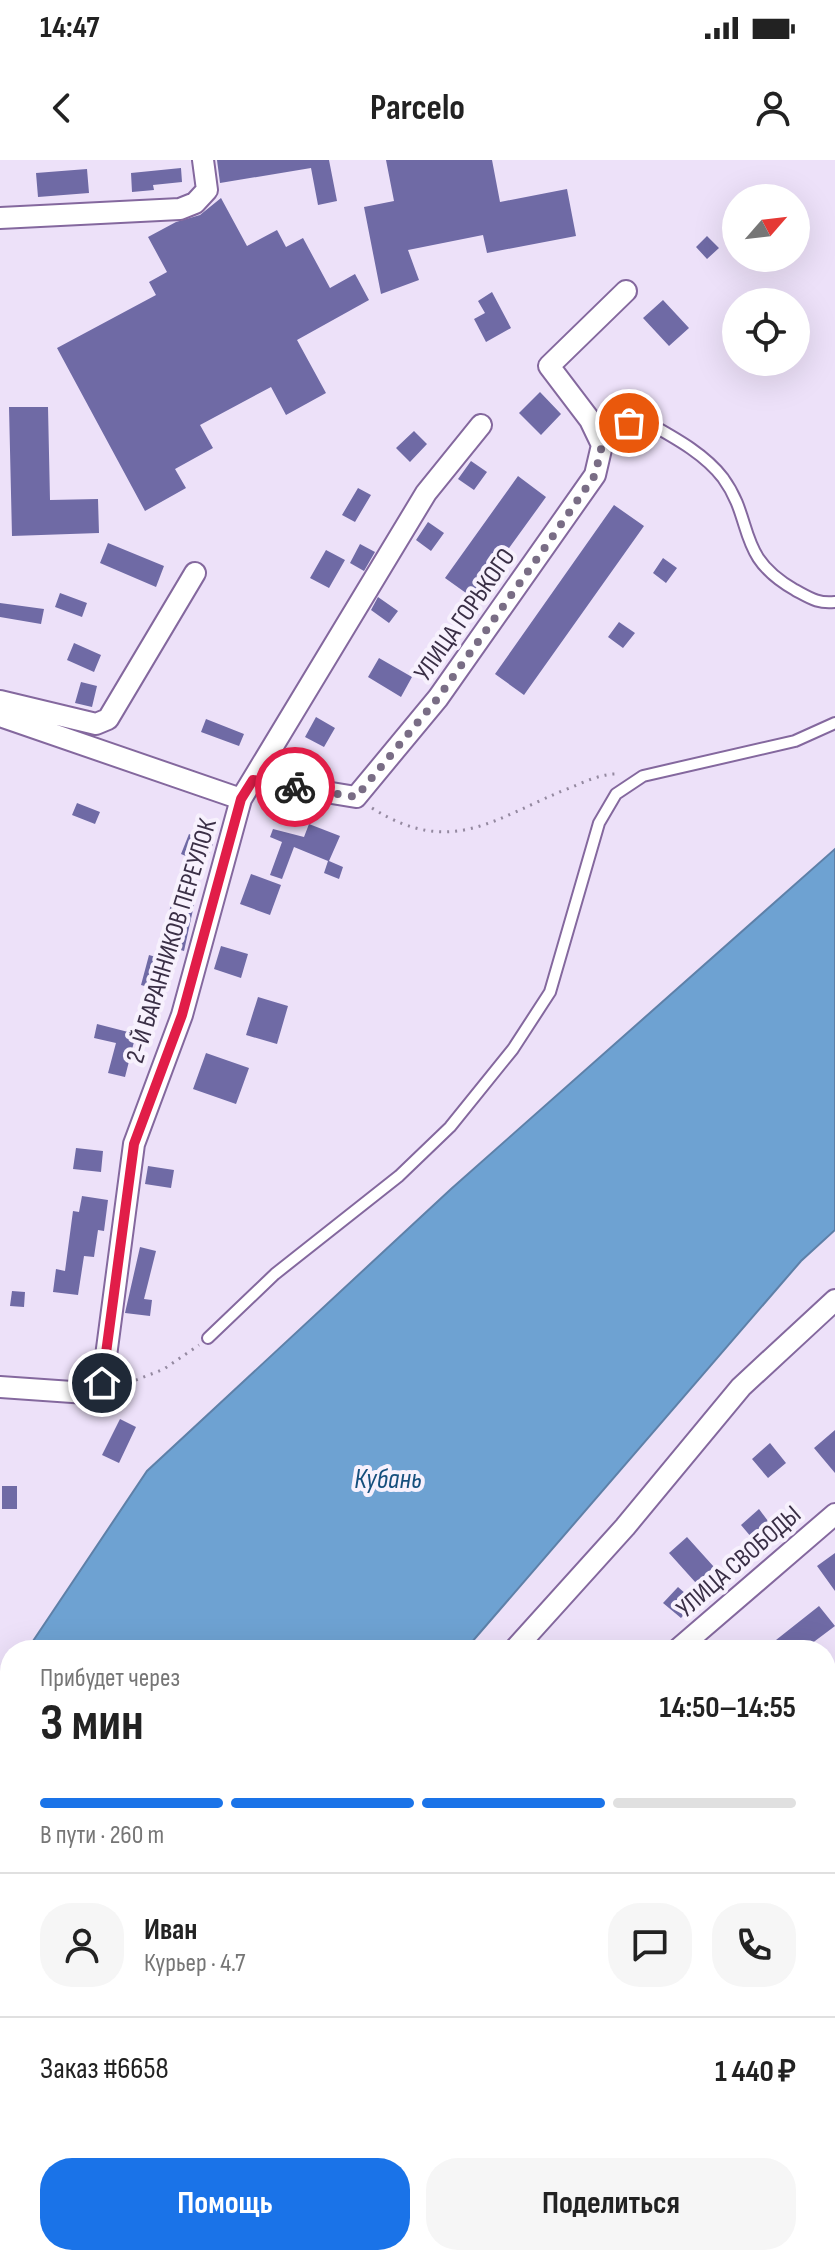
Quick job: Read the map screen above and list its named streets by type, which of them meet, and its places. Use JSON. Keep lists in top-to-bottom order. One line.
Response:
{"streets":{"street":["УЛИЦА ГОРЬКОГО","2-Й БАРАННИКОВ ПЕРЕУЛОК","УЛИЦА СВОБОДЫ"]},"water":["Кубань"],"north":"top right","page":{"status":"14:47","header":"Parcelo","heading":["3 мин","Прибудет через","14:50–14:55"],"panel":["Иван","Курьер · 4.7","Заказ #6658","1 440 ₽"],"bar":"В пути · 260 m","buttons":["Помощь","Поделиться"]}}
